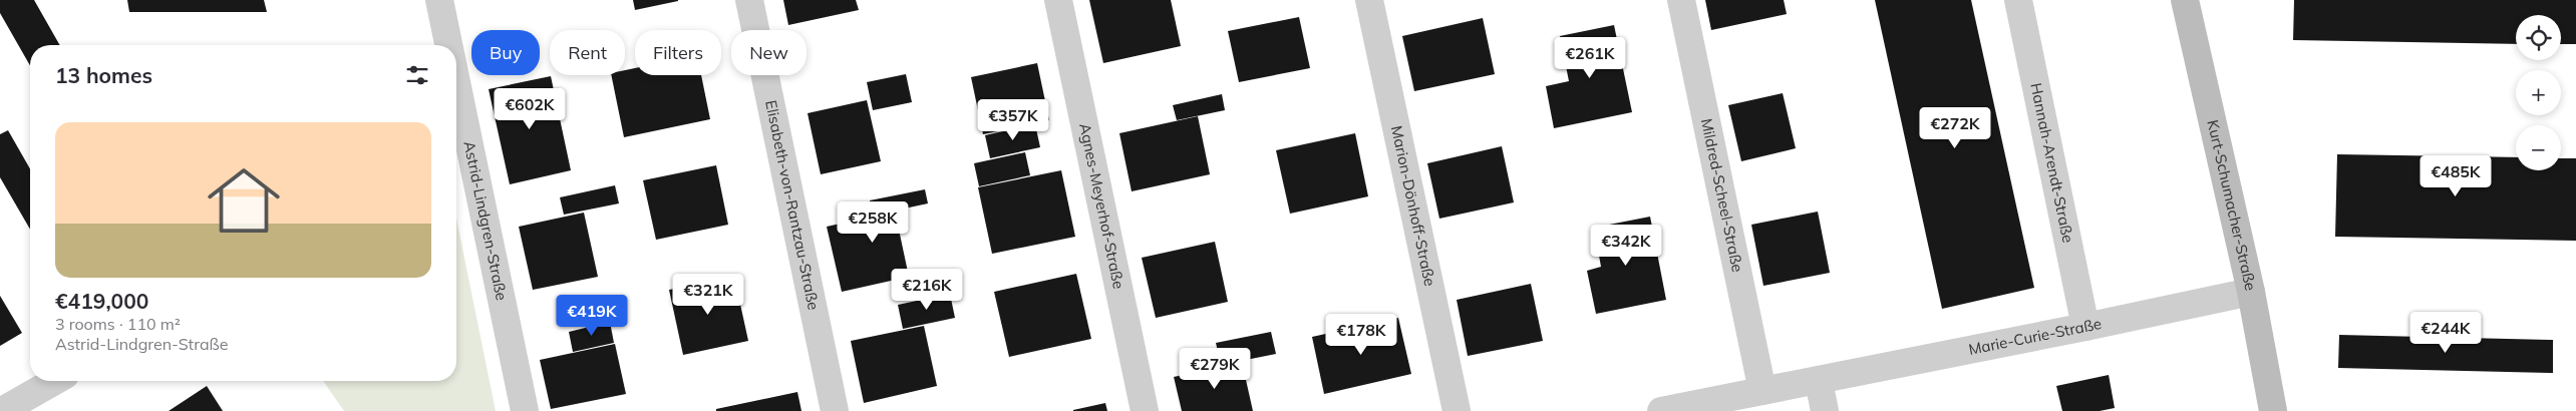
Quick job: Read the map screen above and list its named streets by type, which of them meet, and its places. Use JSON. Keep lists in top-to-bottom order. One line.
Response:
{"streets":{"main road":["Kurt-Schumacher-Straße"],"street":["Hannah-Arendt-Straße","Mildred-Scheel-Straße","Elisabeth-von-Rantzau-Straße","Agnes-Meyerhof-Straße","Marion-Dönhoff-Straße","Astrid-Lindgren-Straße","Marie-Curie-Straße"]},"crossings":[["Hannah-Arendt-Straße","Marie-Curie-Straße"],["Mildred-Scheel-Straße","Marie-Curie-Straße"],["Kurt-Schumacher-Straße","Marie-Curie-Straße"]],"page":{"map_buttons":["+","−"],"chip":["Buy","Rent","Filters","New"],"price":["€261K","€602K","€357K","€272K","€485K","€258K","€342K","€216K","€321K","€419K","€244K","€178K","€279K"],"heading":"13 homes","list":[{"name":"€419,000","note":"3 rooms · 110 m² · Astrid-Lindgren-Straße"}]}}
